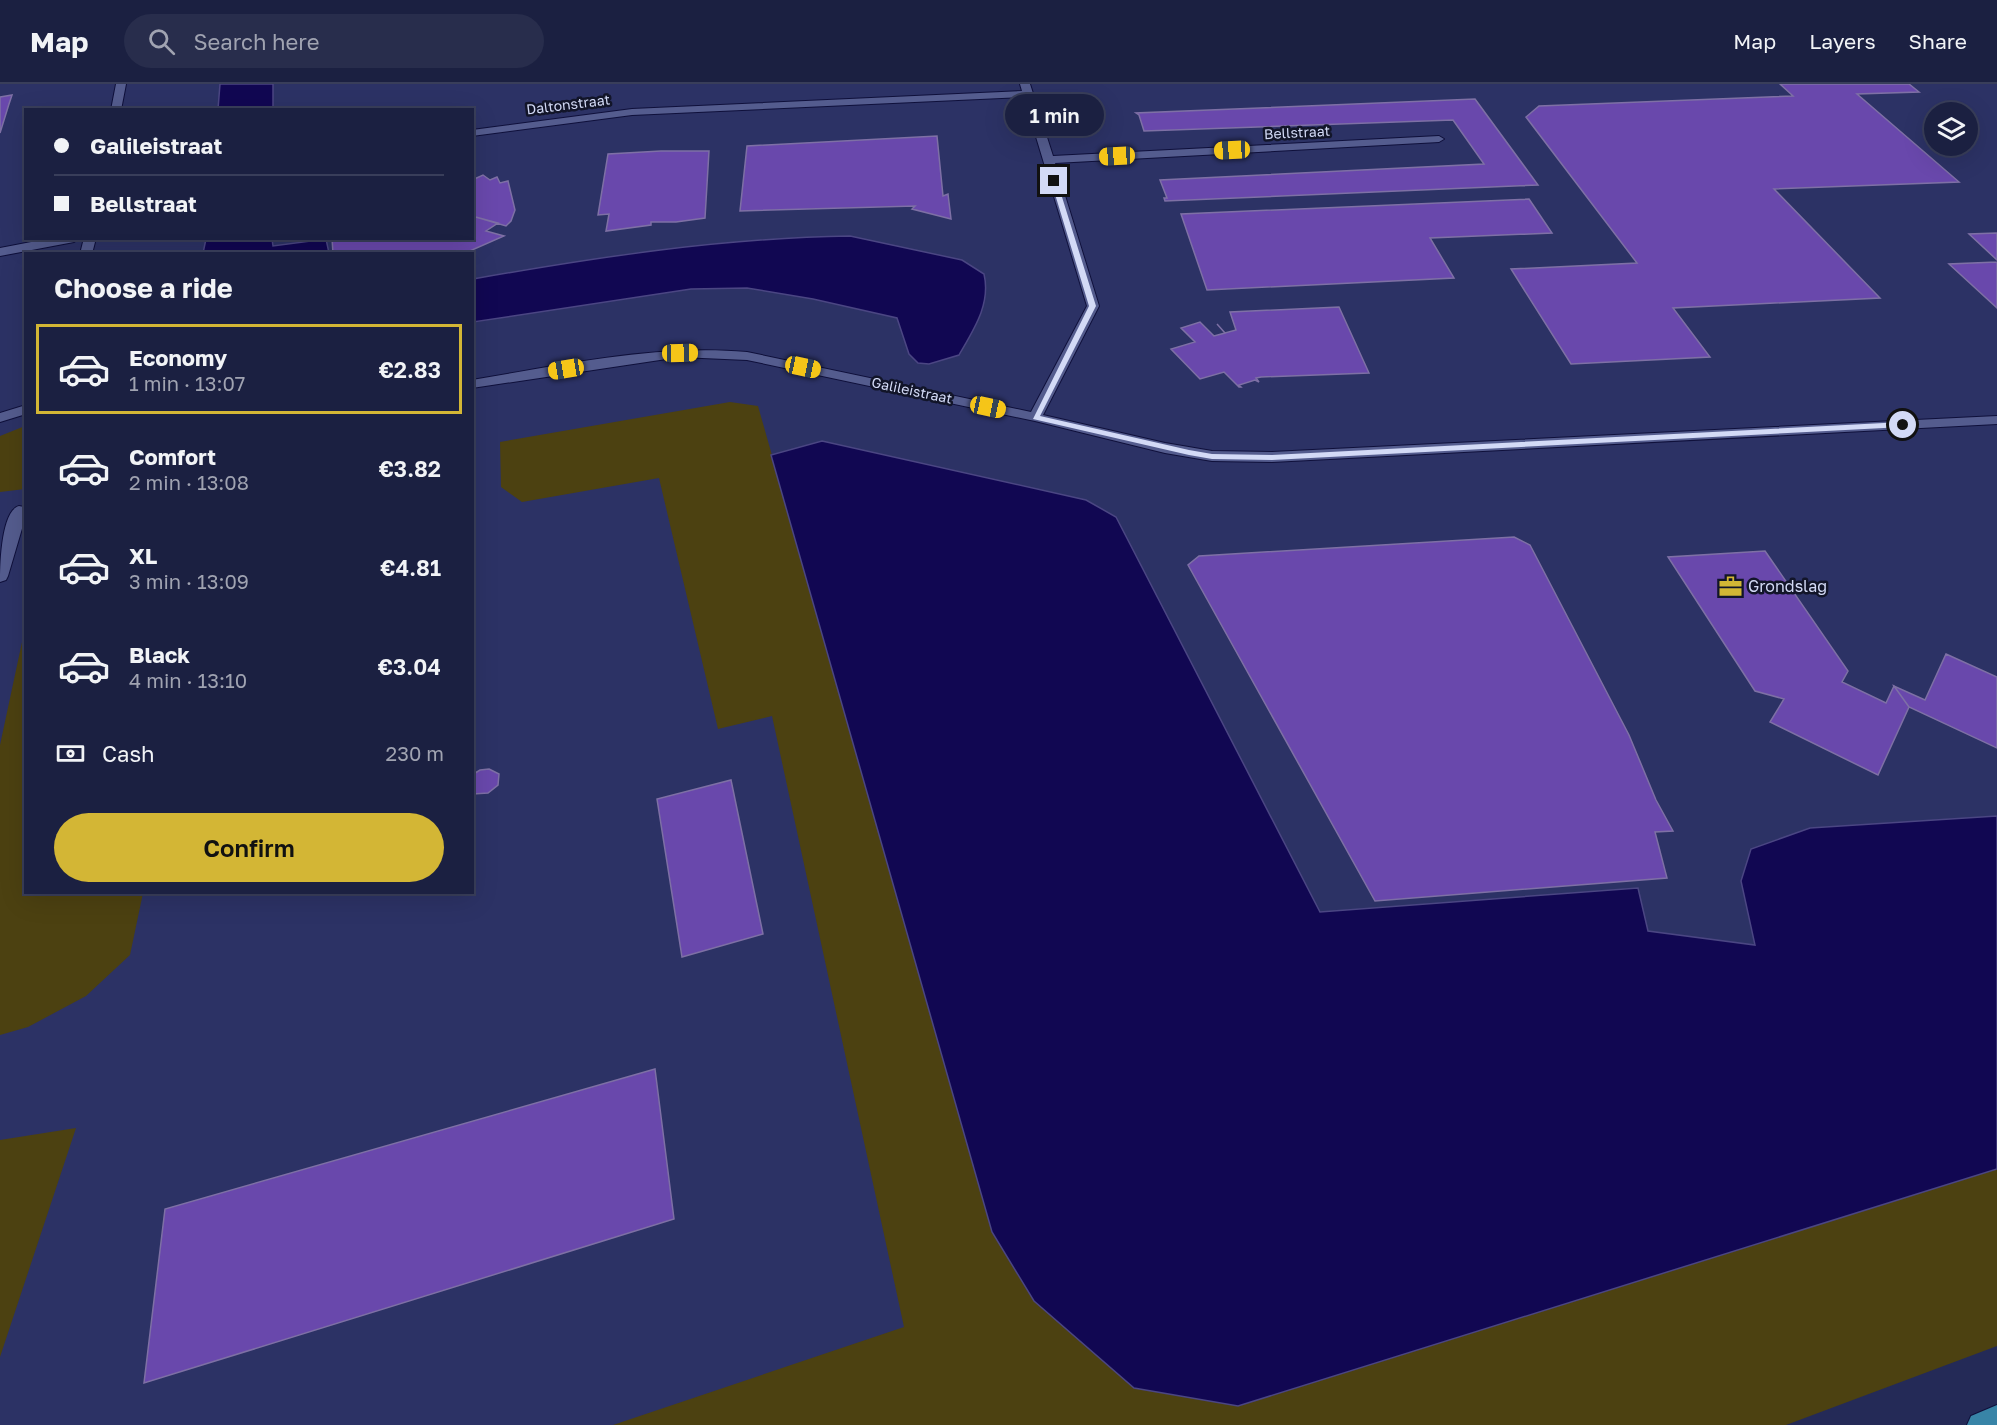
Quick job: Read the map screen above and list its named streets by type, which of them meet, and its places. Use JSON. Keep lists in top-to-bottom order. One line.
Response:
{"streets":{"street":["Daltonstraat","Bellstraat","Galileistraat"]},"places":{"office":["Grondslag"]},"page":{"header":"Map","search":"Search here","nav":["Map","Layers","Share"],"bubble":"1 min","banner":["Galileistraat","Bellstraat"],"heading":"Choose a ride","list":[{"name":"Economy","note":"1 min · 13:07","value":"€2.83"},{"name":"Comfort","note":"2 min · 13:08","value":"€3.82"},{"name":"XL","note":"3 min · 13:09","value":"€4.81"},{"name":"Black","note":"4 min · 13:10","value":"€3.04"}],"pay":["Cash","230 m"],"buttons":"Confirm"}}
